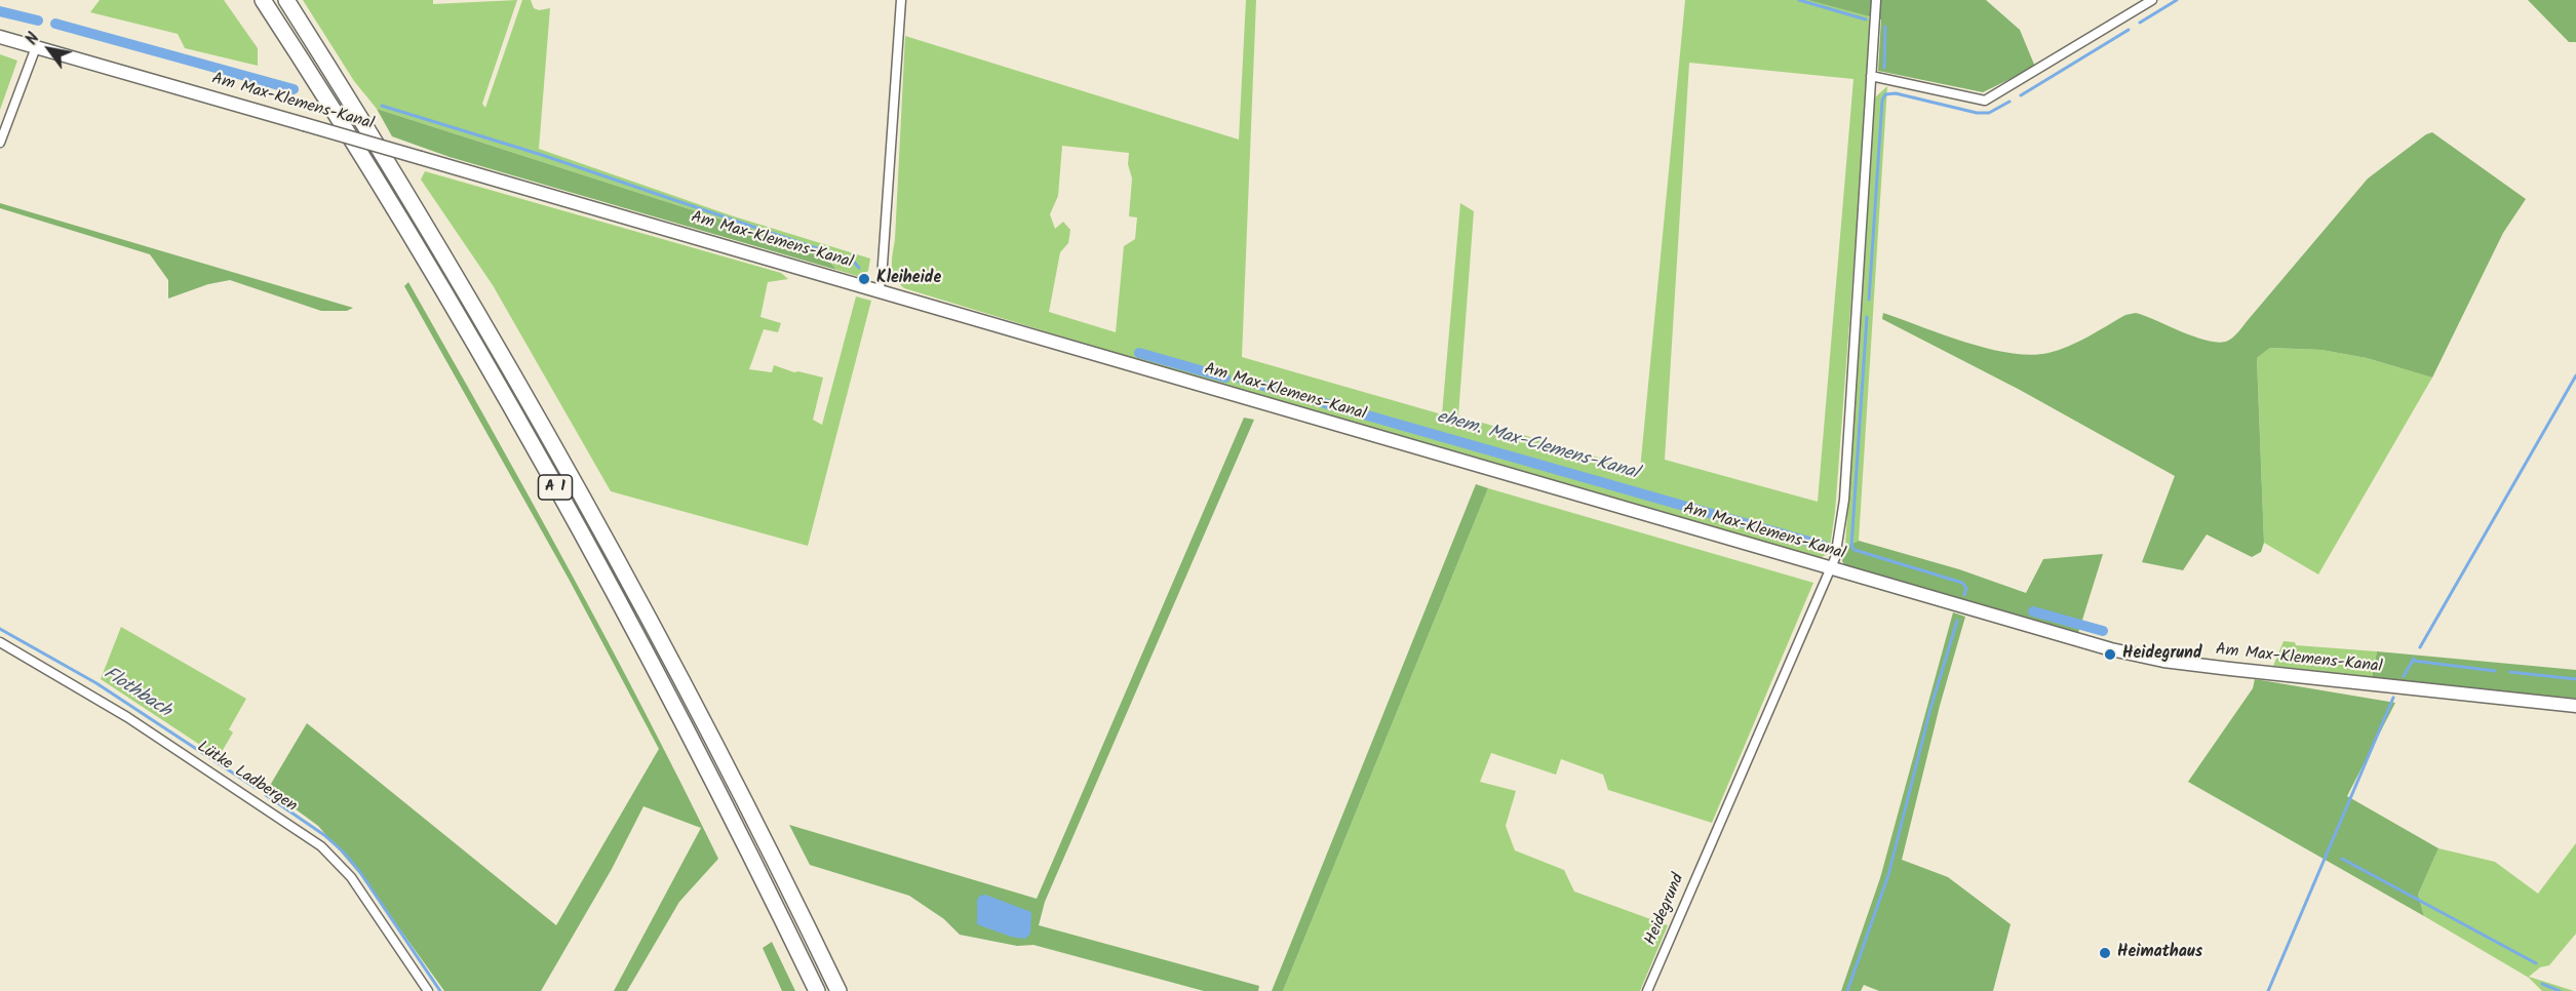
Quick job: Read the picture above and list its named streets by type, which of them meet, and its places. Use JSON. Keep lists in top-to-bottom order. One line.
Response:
{"streets":{"highway":["A 1"],"main road":["Am Max-Klemens-Kanal"],"street":["Lütke Ladbergen","Heidegrund"]},"crossings":[["Am Max-Klemens-Kanal","Heidegrund"]],"water":["ehem. Max-Clemens-Kanal","Flothbach"],"places":["Kleiheide","Heidegrund","Heimathaus"],"north":"top left"}
